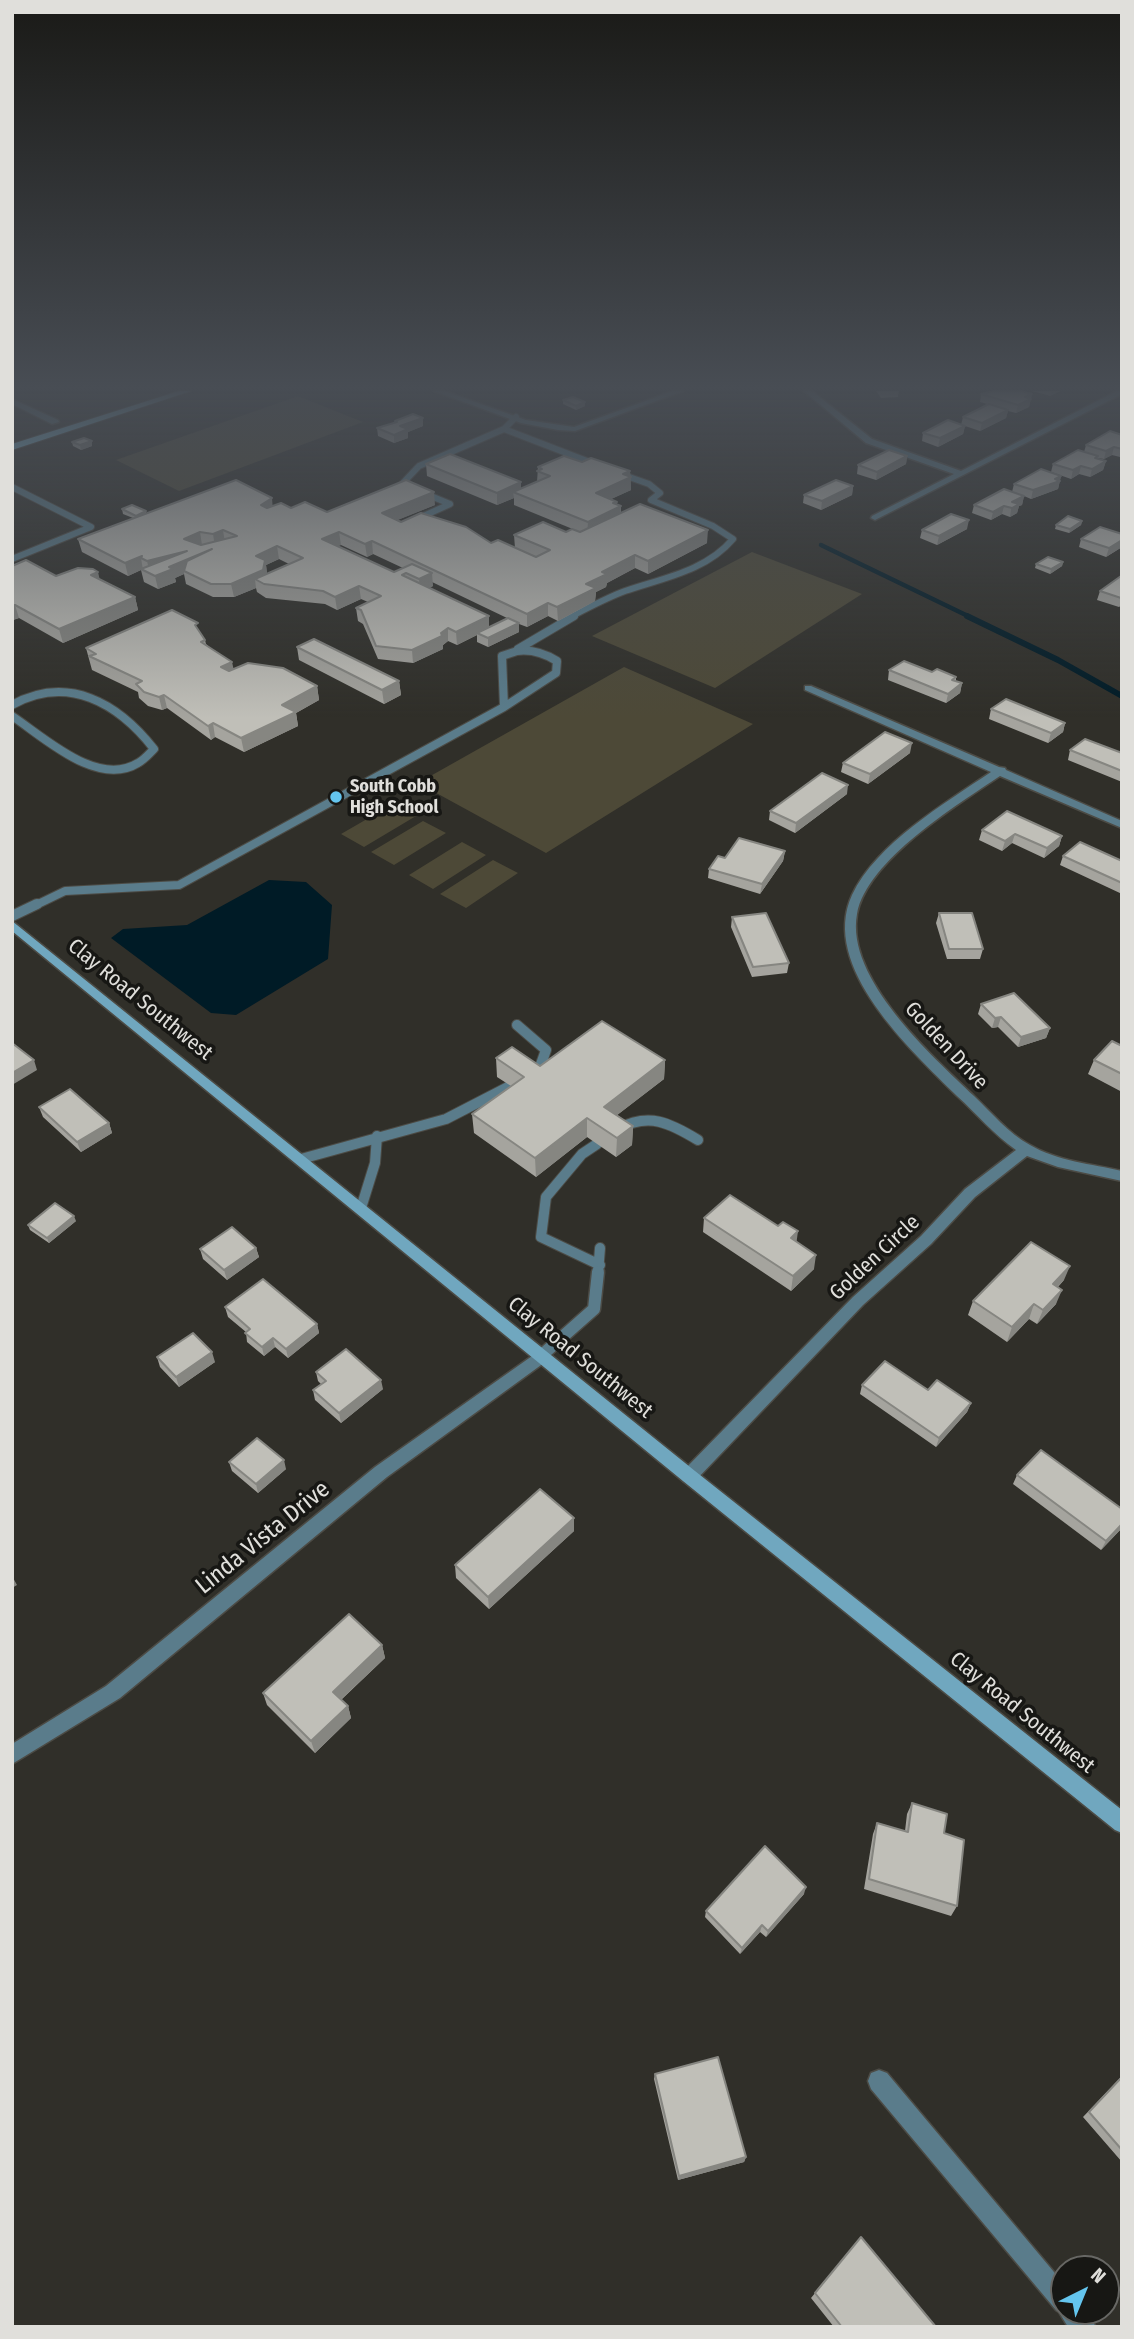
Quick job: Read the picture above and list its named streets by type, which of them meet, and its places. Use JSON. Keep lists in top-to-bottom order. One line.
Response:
{"streets":{"street":["Clay Road Southwest","Golden Drive","Golden Circle","Linda Vista Drive"]},"crossings":[["Clay Road Southwest","Golden Circle"],["Clay Road Southwest","Linda Vista Drive"],["Golden Drive","Golden Circle"]],"places":["South Cobb High School"],"north":"top right"}
